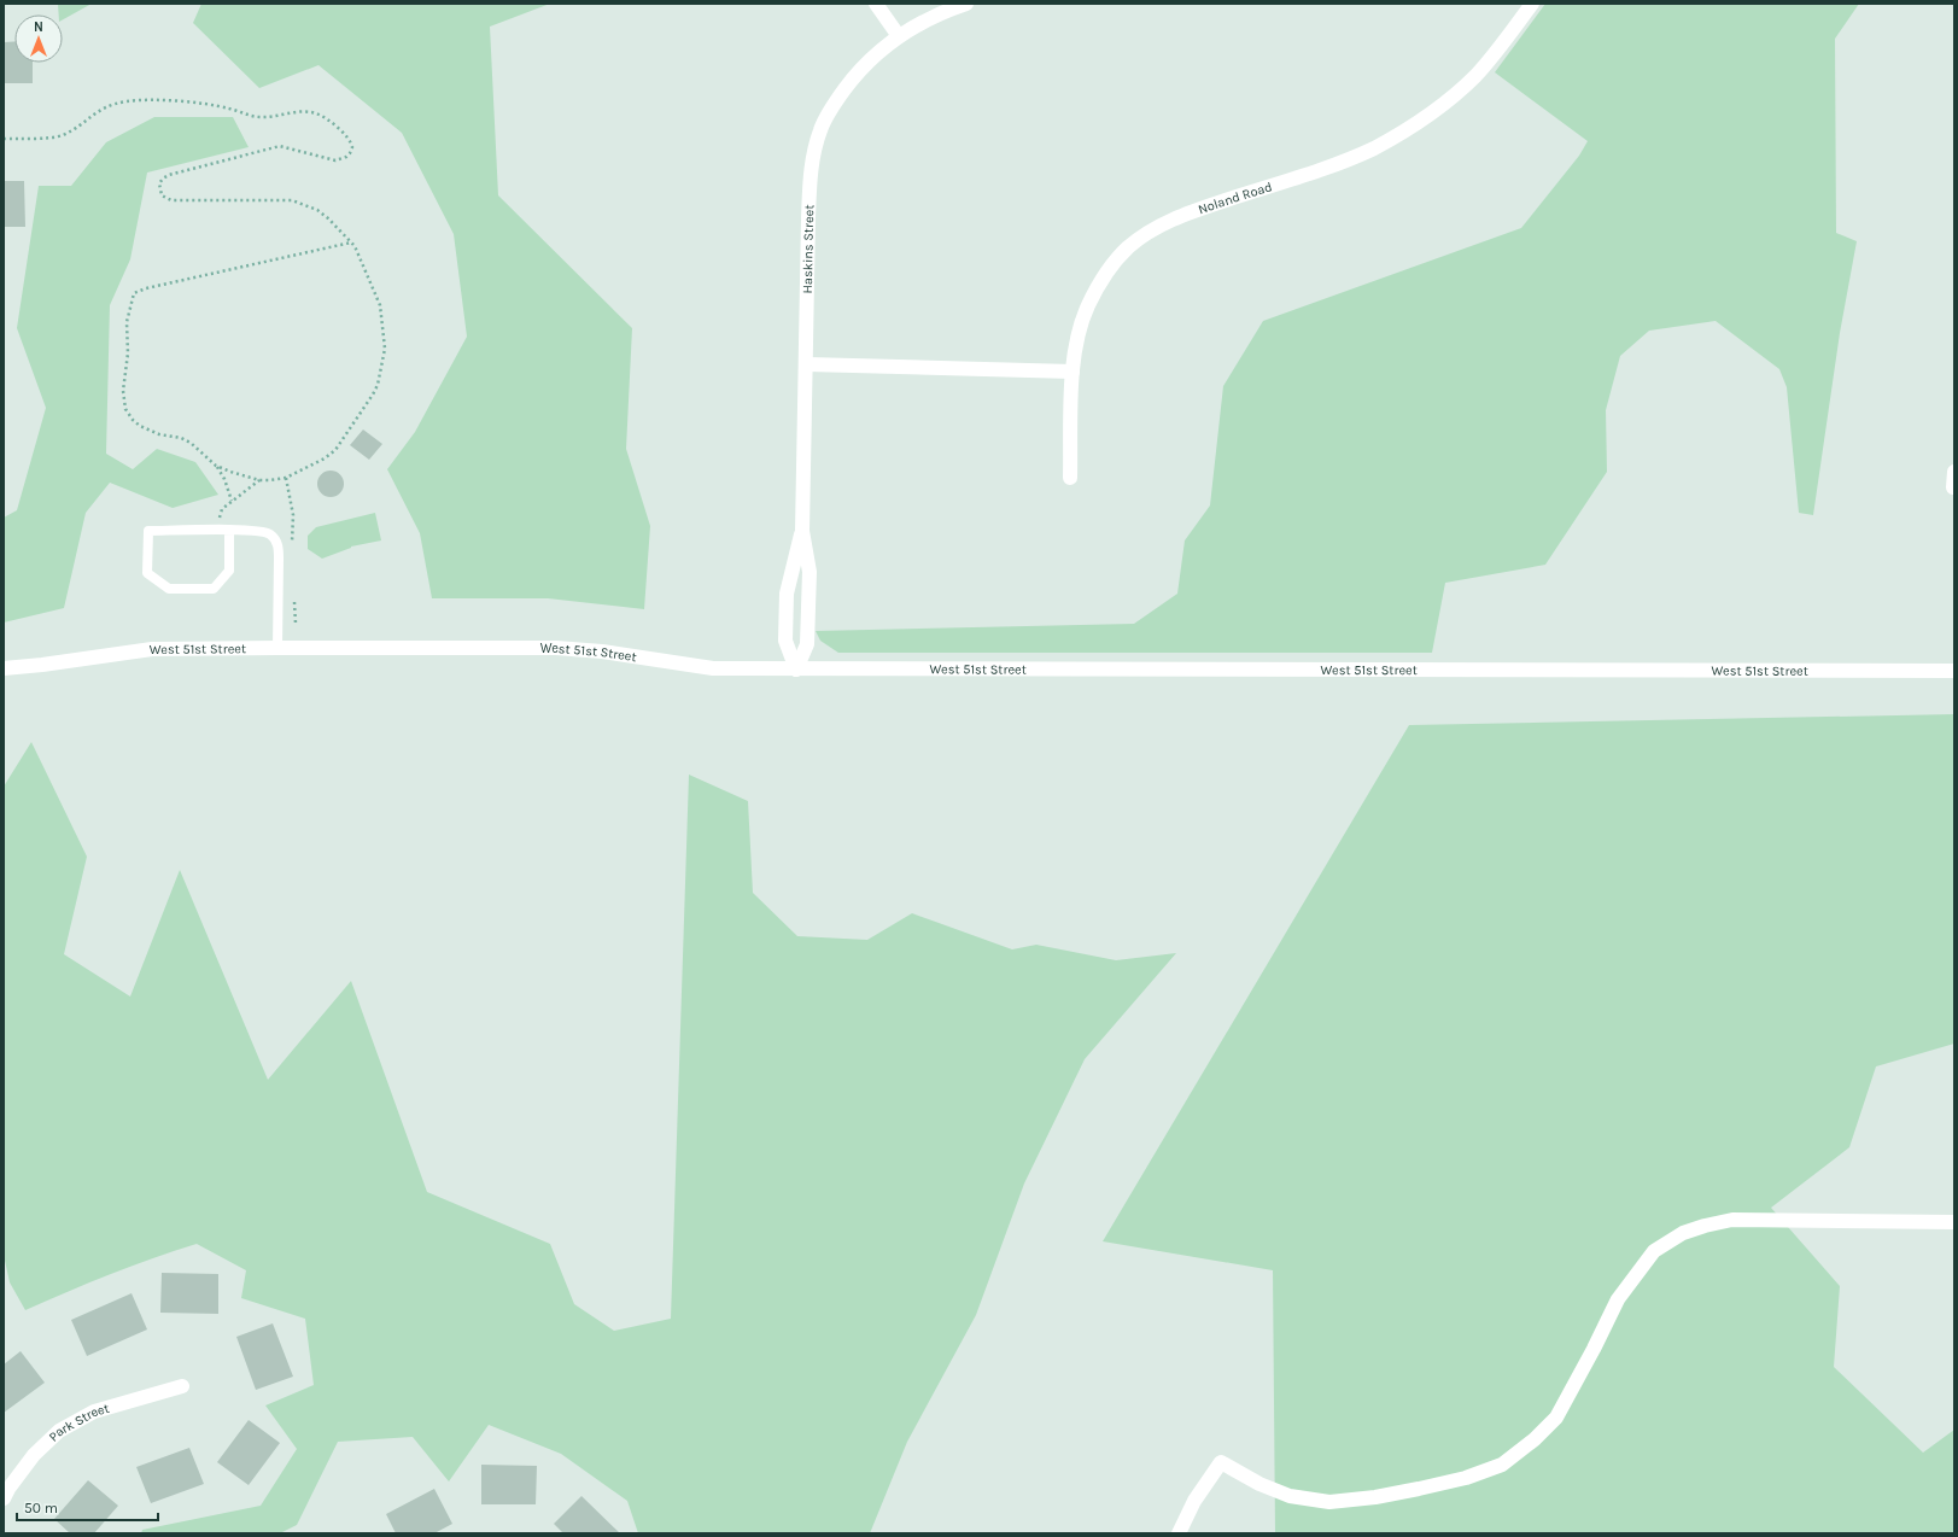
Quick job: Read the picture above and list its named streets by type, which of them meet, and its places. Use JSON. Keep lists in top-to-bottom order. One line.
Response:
{"streets":{"street":["Noland Road","Haskins Street","West 51st Street","Park Street"]},"crossings":[["Haskins Street","West 51st Street"]],"scale_bar":"50 m","north":"top"}
